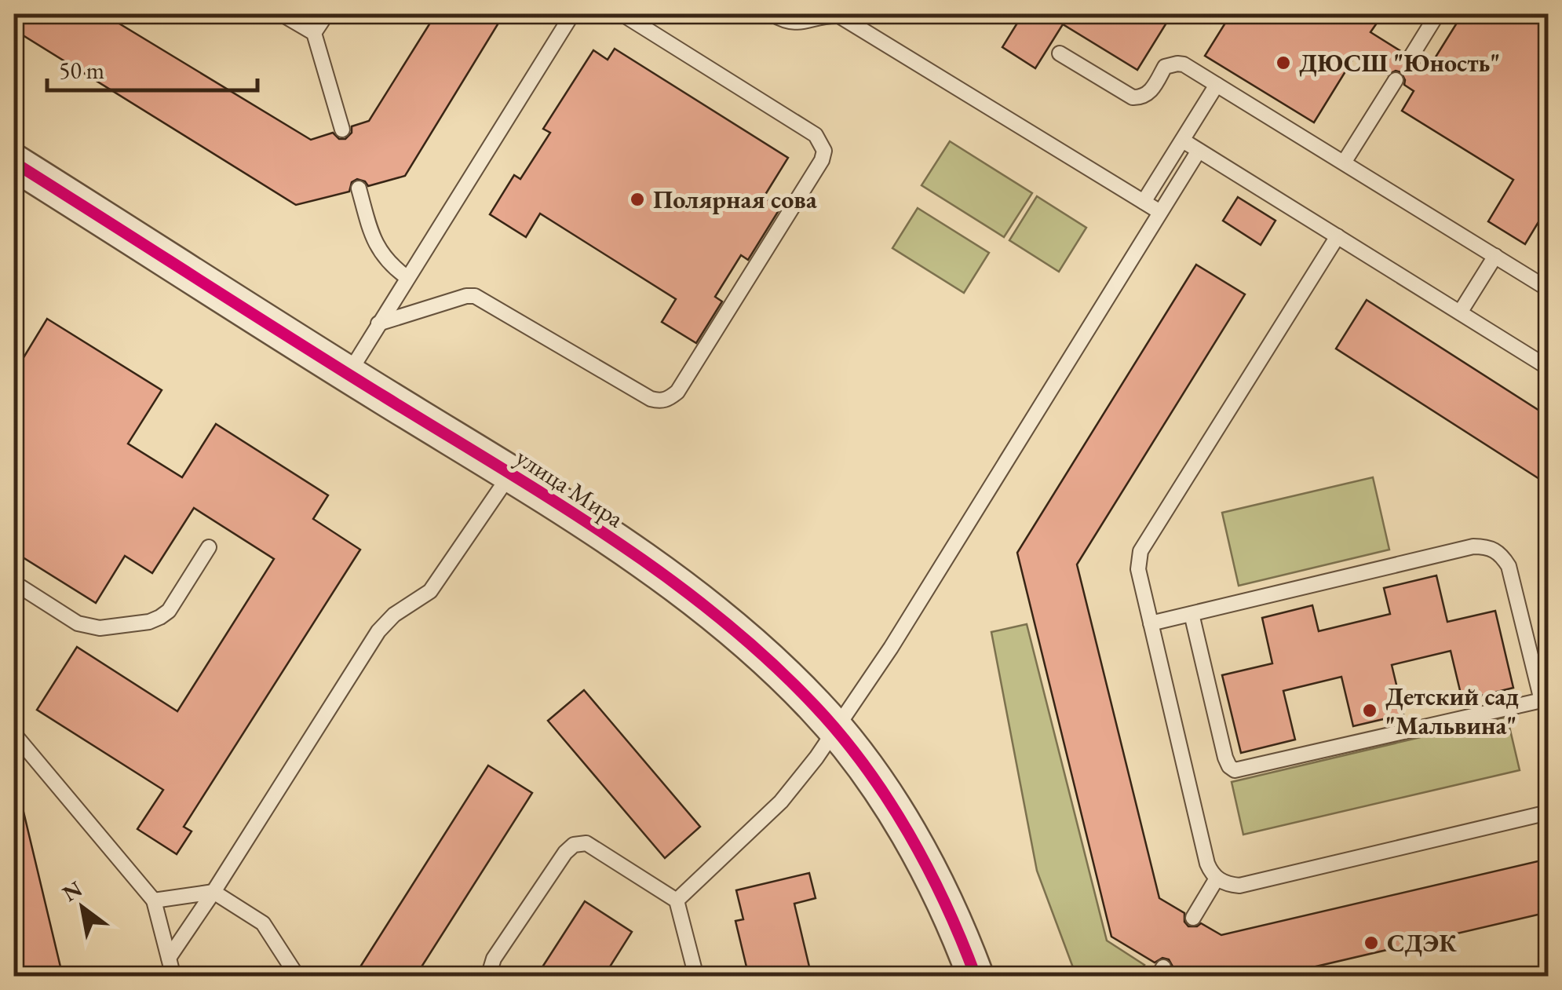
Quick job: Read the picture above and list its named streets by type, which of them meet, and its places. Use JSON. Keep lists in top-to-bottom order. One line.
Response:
{"streets":{"street":["улица Мира"]},"places":["ДЮСШ \"Юность\"","Полярная сова","Детский сад \"Мальвина\"","СДЭК"],"scale_bar":"50 m","north":"top left"}
